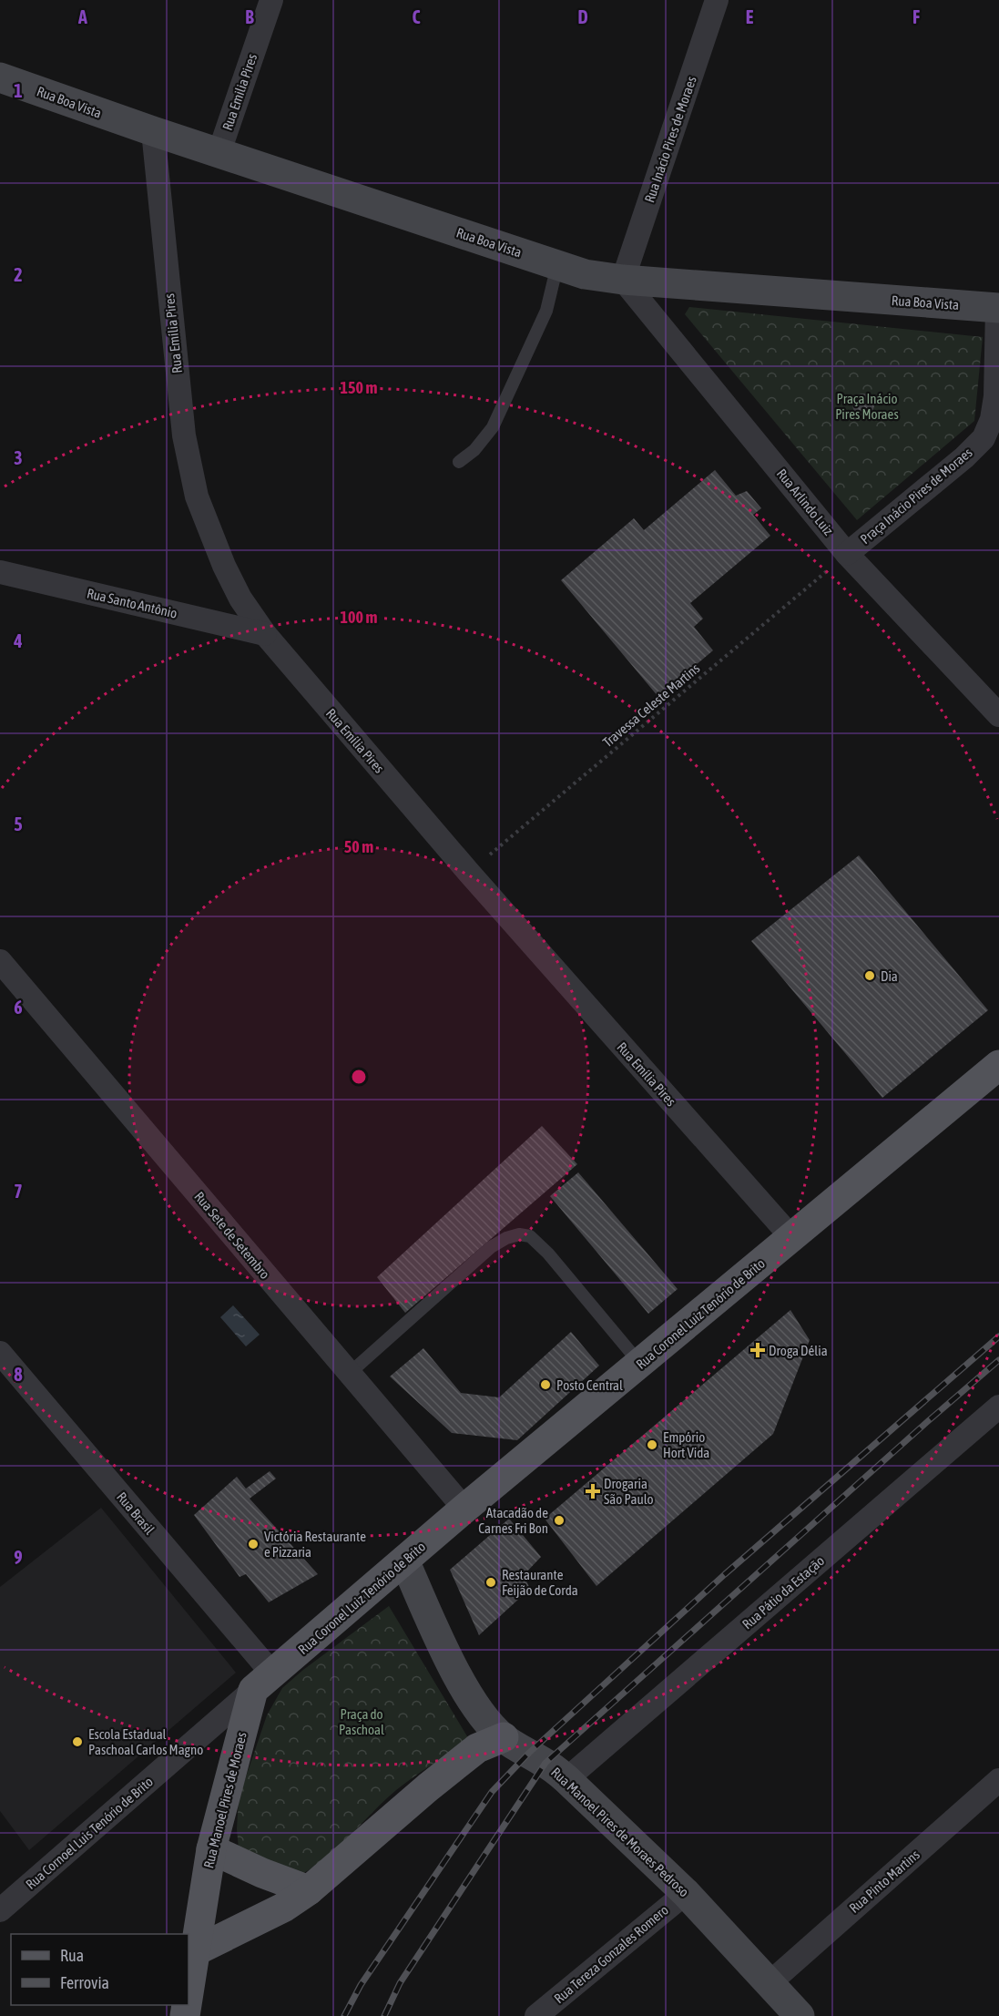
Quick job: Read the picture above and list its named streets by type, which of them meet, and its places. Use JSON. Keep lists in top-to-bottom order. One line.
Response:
{"streets":{"main road":["Rua Boa Vista","Rua Coronel Luiz Tenório de Brito","Rua Manoel Pires de Moraes","Rua Manoel Pires de Moraes Pedroso"],"street":["Rua Emilia Pires","Rua Inácio Pires de Moraes","Rua Emília Pires","Praça Inácio Pires de Moraes","Rua Arlindo Luiz","Rua Santo Antônio","Rua Sete de Setembro","Rua Brasil","Rua Pátio da Estação","Rua Cornoel Luis Tenório de Brito","Rua Pinto Martins","Rua Tereza Gonzales Romero"],"path":["Travessa Celeste Martins"]},"crossings":[["Rua Emilia Pires","Rua Boa Vista"],["Rua Boa Vista","Rua Inácio Pires de Moraes"],["Rua Boa Vista","Rua Emília Pires"],["Rua Boa Vista","Praça Inácio Pires de Moraes"],["Rua Boa Vista","Rua Arlindo Luiz"],["Rua Inácio Pires de Moraes","Rua Arlindo Luiz"],["Rua Emília Pires","Rua Santo Antônio"],["Rua Emília Pires","Travessa Celeste Martins"],["Rua Emília Pires","Rua Coronel Luiz Tenório de Brito"],["Praça Inácio Pires de Moraes","Rua Arlindo Luiz"],["Praça Inácio Pires de Moraes","Travessa Celeste Martins"],["Rua Arlindo Luiz","Travessa Celeste Martins"],["Rua Sete de Setembro","Rua Coronel Luiz Tenório de Brito"],["Rua Coronel Luiz Tenório de Brito","Rua Brasil"],["Rua Coronel Luiz Tenório de Brito","Rua Manoel Pires de Moraes"],["Rua Coronel Luiz Tenório de Brito","Rua Manoel Pires de Moraes Pedroso"],["Rua Coronel Luiz Tenório de Brito","Rua Cornoel Luis Tenório de Brito"],["Rua Brasil","Rua Manoel Pires de Moraes"],["Rua Brasil","Rua Cornoel Luis Tenório de Brito"],["Rua Pátio da Estação","Rua Manoel Pires de Moraes Pedroso"],["Rua Manoel Pires de Moraes","Rua Cornoel Luis Tenório de Brito"],["Rua Manoel Pires de Moraes Pedroso","Rua Pinto Martins"],["Rua Manoel Pires de Moraes Pedroso","Rua Tereza Gonzales Romero"]],"parks":["Praça Inácio Pires Moraes","Praça do Paschoal"],"places":{"other":["Dia","Posto Central","Empório Hort Vida","Atacadão de Carnes Fri Bon","Victória Restaurante e Pizzaria","Restaurante Feijão de Corda","Escola Estadual Paschoal Carlos Magno"],"health":["Droga Délia","Drogaria São Paulo"]},"legend":["Rua","Ferrovia"],"grid":{"columns":["A","B","C","D","E","F"],"rows":["1","2","3","4","5","6","7","8","9"]},"rings":["150 m","100 m","50 m"]}
